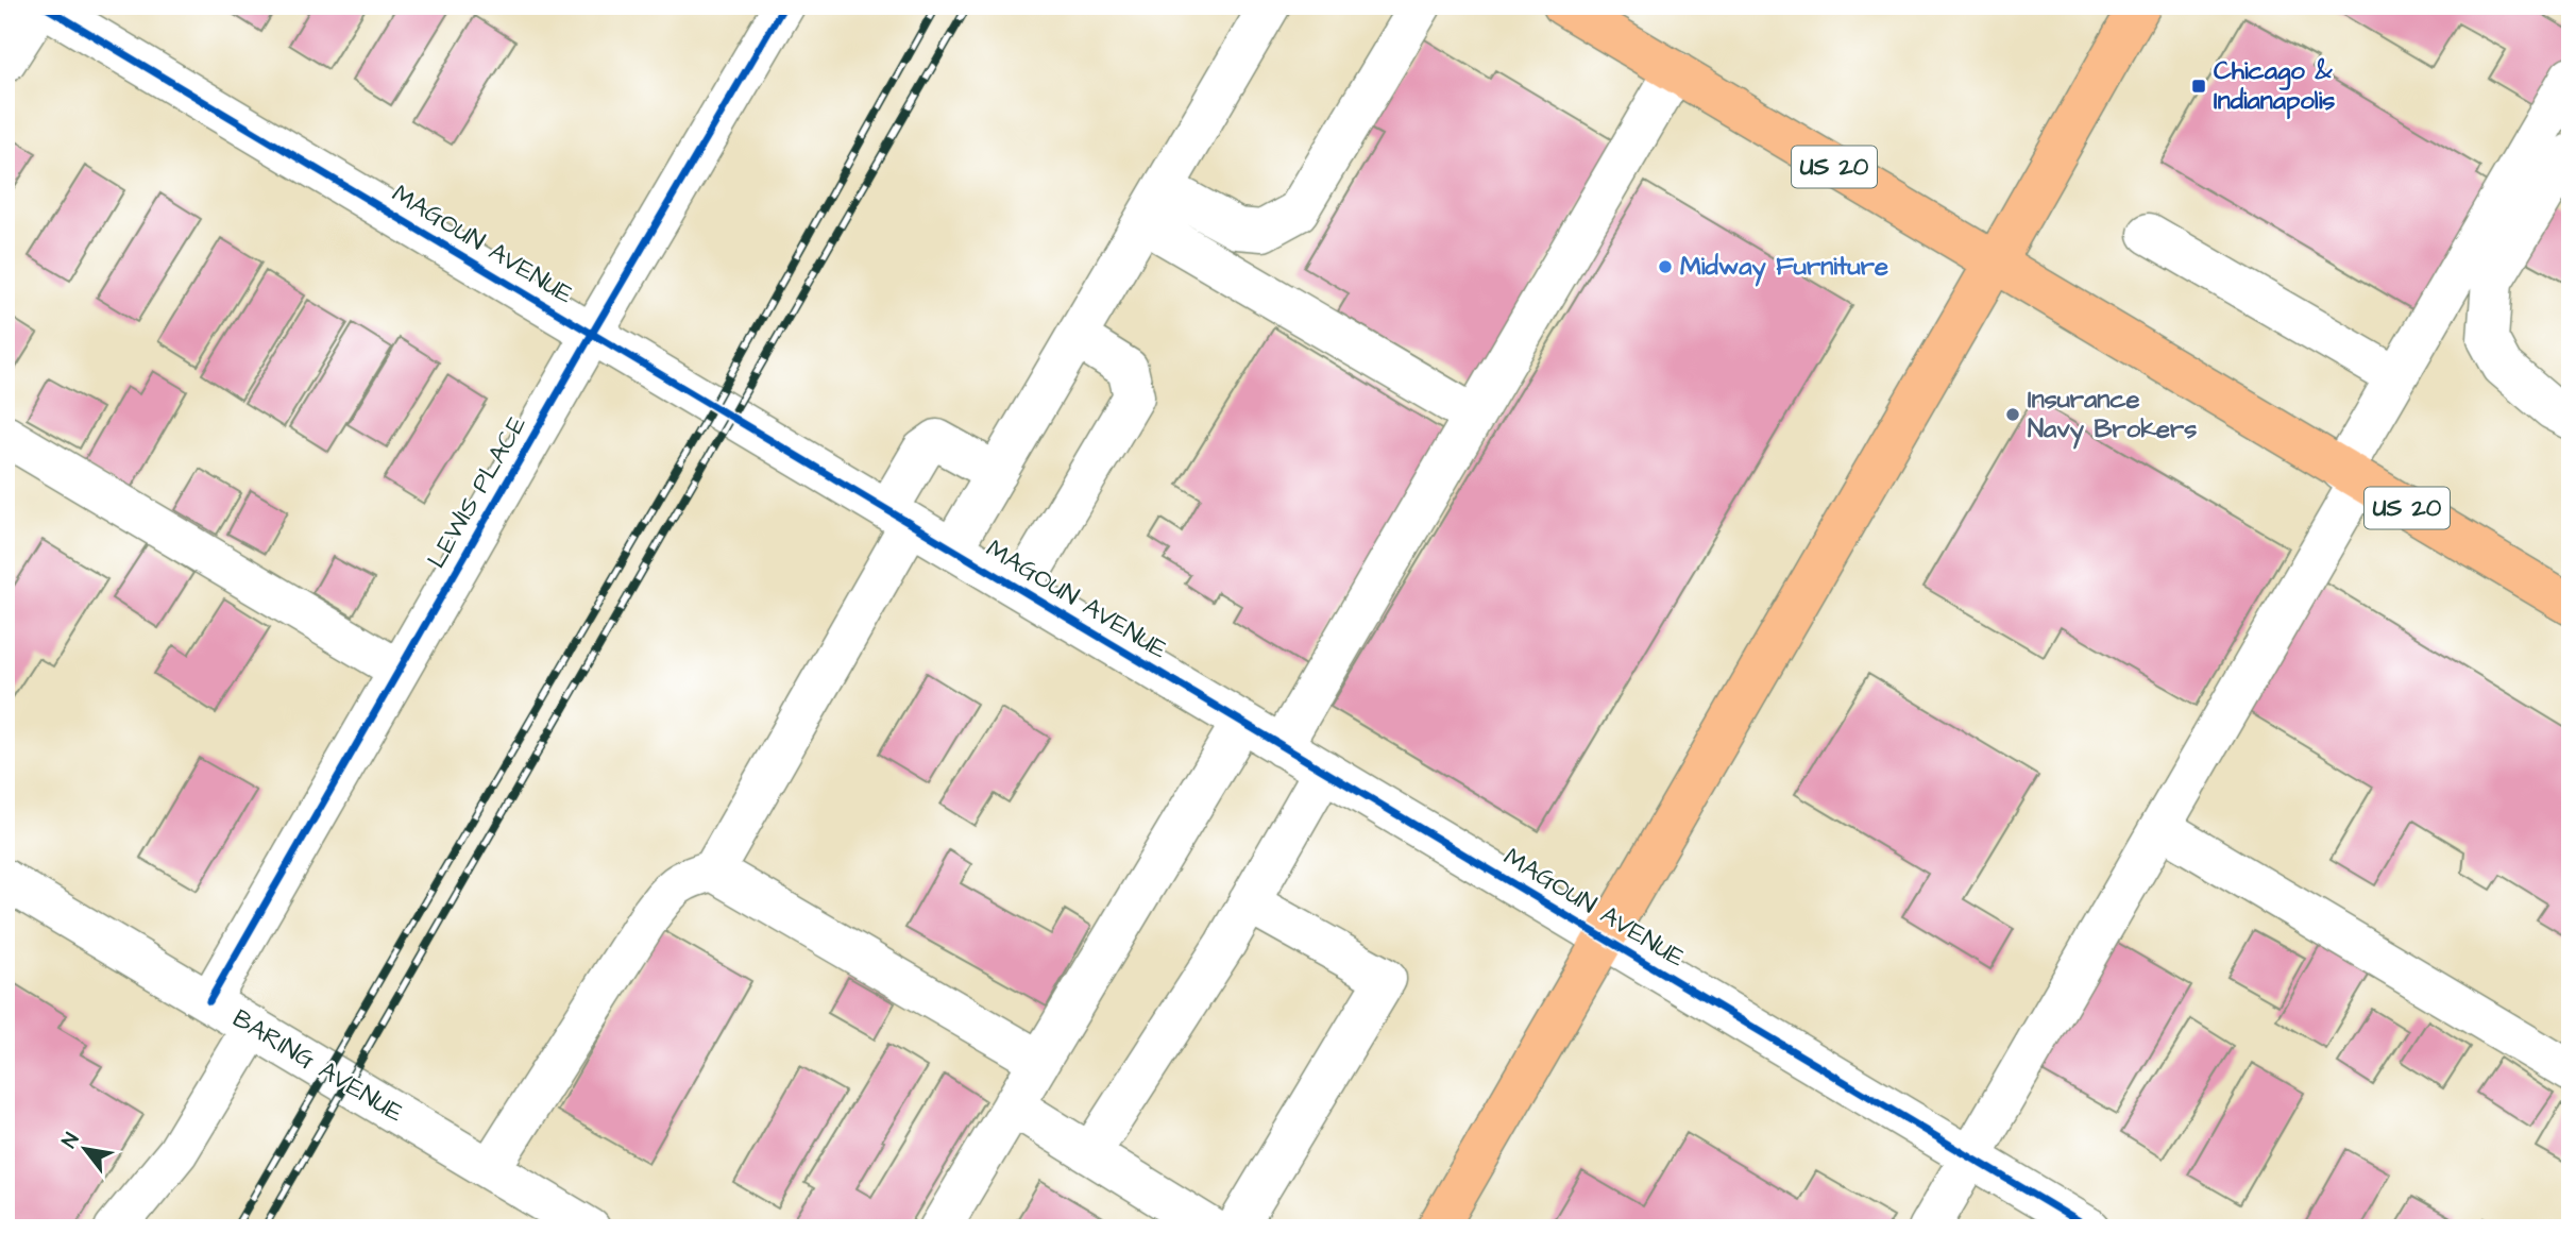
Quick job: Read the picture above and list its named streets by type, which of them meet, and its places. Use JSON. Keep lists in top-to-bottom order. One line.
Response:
{"streets":{"main road":["US 20"],"street":["MAGOUN AVENUE","LEWIS PLACE","BARING AVENUE"]},"crossings":[["MAGOUN AVENUE","LEWIS PLACE"],["LEWIS PLACE","BARING AVENUE"]],"places":{"transit":["Chicago & Indianapolis"],"other":["Midway Furniture","Insurance Navy Brokers"]},"north":"top left"}
